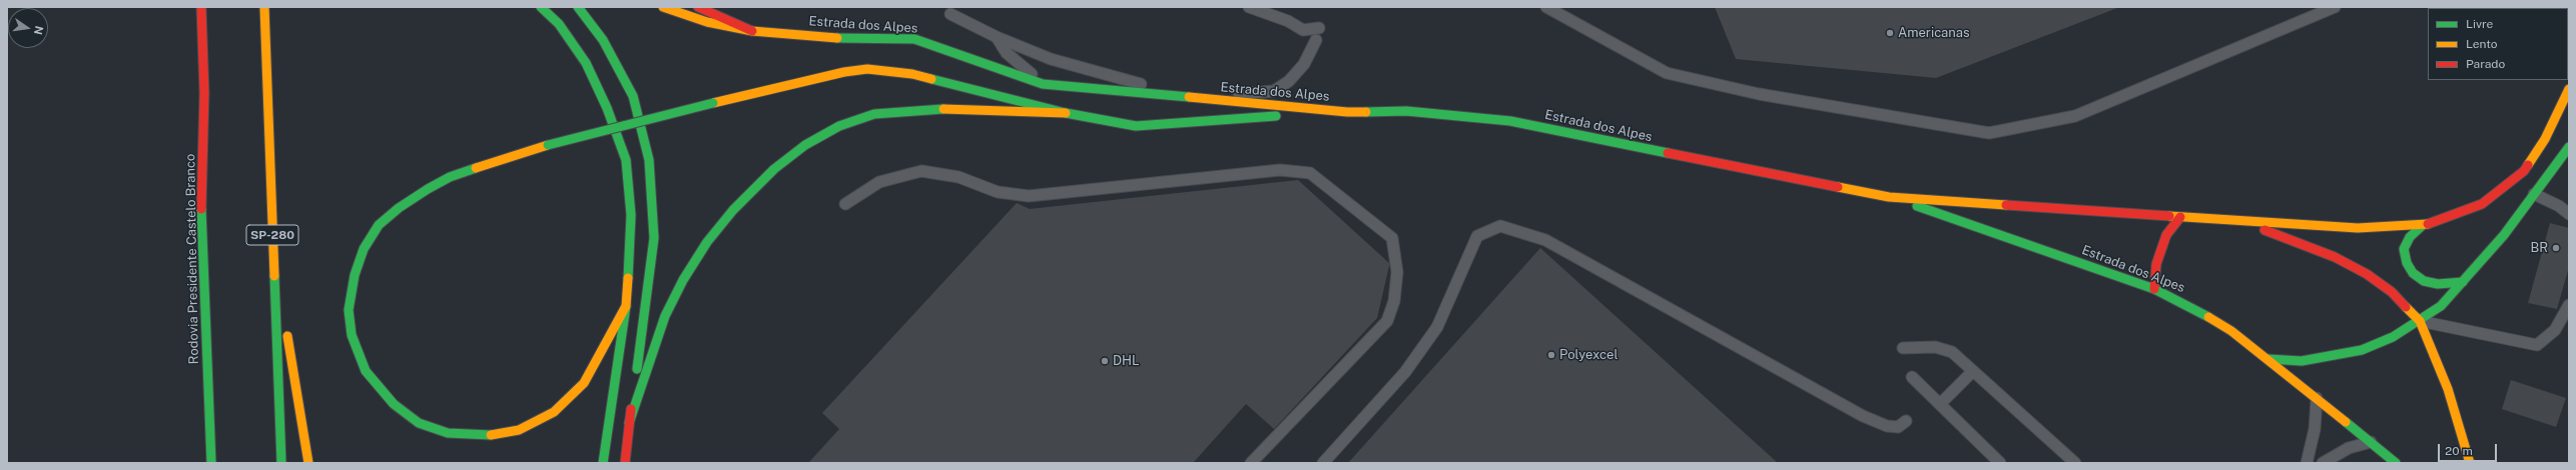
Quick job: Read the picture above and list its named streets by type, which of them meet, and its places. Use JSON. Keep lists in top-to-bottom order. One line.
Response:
{"streets":{"main road":["Estrada dos Alpes","SP-280","Rodovia Presidente Castelo Branco"]},"places":["Americanas","BR","Polyexcel","DHL"],"legend":["Livre","Lento","Parado"],"scale_bar":"20 m","north":"right"}
